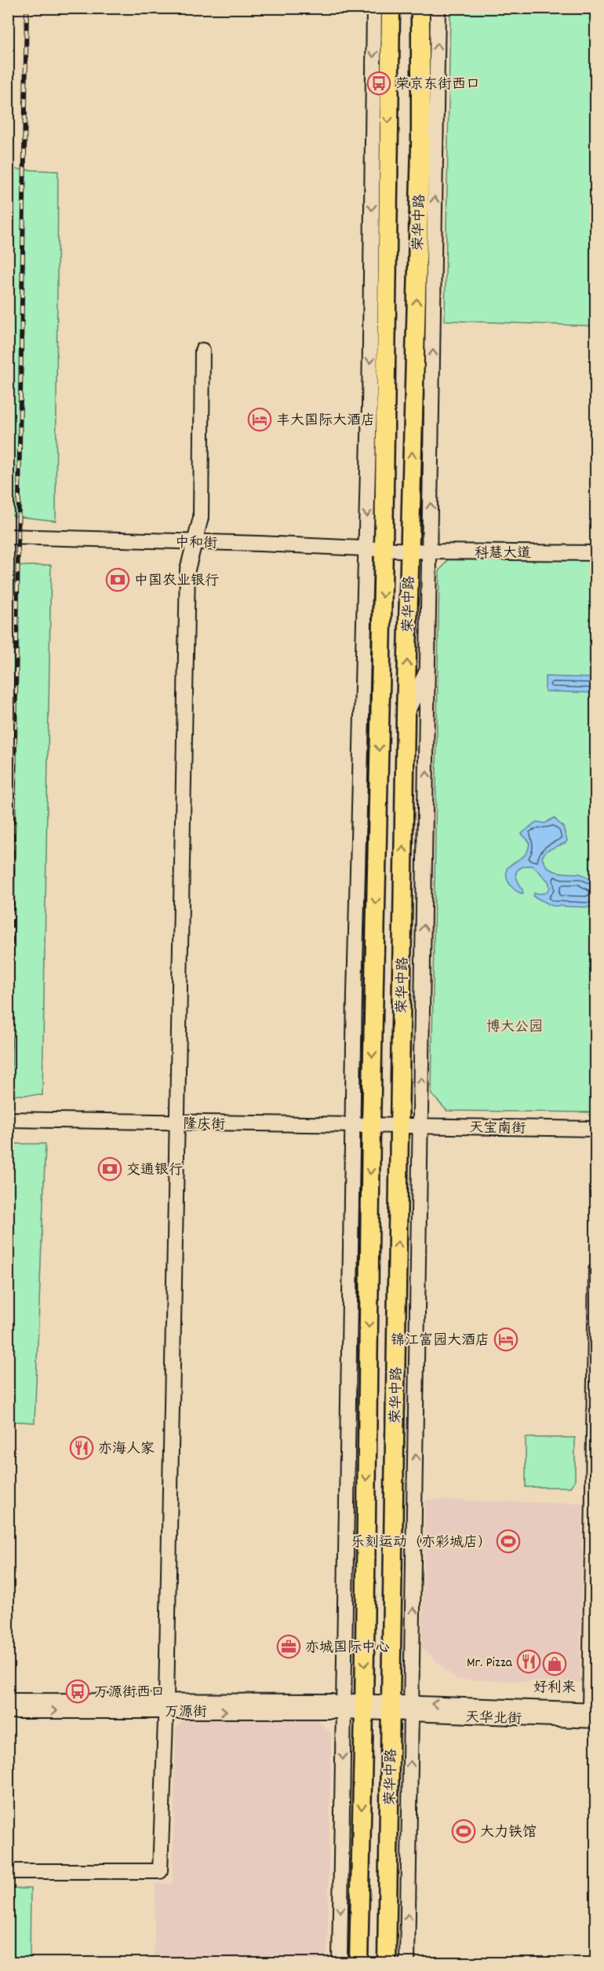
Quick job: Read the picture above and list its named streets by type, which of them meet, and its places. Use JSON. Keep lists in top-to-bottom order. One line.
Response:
{"streets":{"main road":["荣华中路"],"street":["中和街","科慧大道","隆庆街","天宝南街","万源街","天华北街"]},"crossings":[["荣华中路","中和街"],["荣华中路","科慧大道"],["荣华中路","隆庆街"],["荣华中路","天宝南街"],["荣华中路","万源街"],["荣华中路","天华北街"],["中和街","科慧大道"],["隆庆街","天宝南街"],["万源街","天华北街"]],"parks":["博大公园"],"places":{"bus stop":["荣京东街西口","万源街西口"],"hotel":["丰大国际大酒店","锦江富园大酒店"],"bank":["中国农业银行","交通银行"],"restaurant":["亦海人家","Mr. Pizza"],"sports":["乐刻运动（亦彩城店）","大力铁馆"],"office":["亦城国际中心"],"shop":["好利来"]}}
